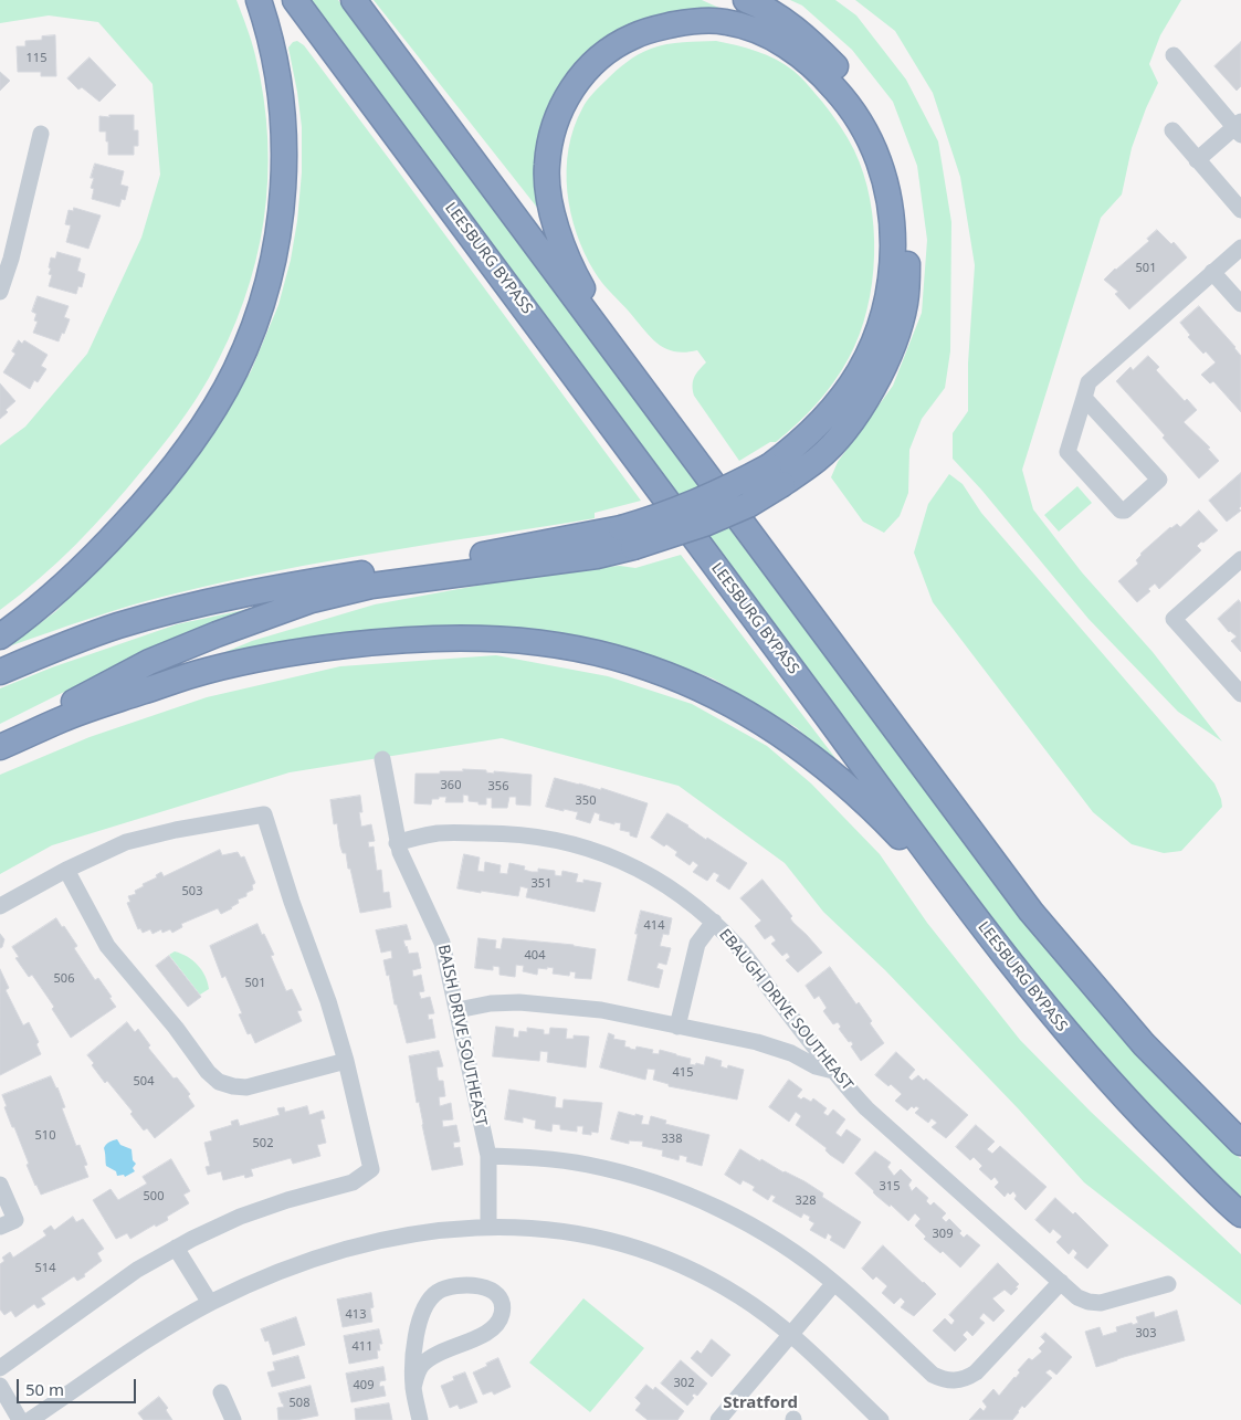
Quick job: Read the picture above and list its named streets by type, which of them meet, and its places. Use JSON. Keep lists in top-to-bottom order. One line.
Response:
{"streets":{"highway":["LEESBURG BYPASS"],"street":["EBAUGH DRIVE SOUTHEAST","BAISH DRIVE SOUTHEAST"]},"crossings":[["EBAUGH DRIVE SOUTHEAST","BAISH DRIVE SOUTHEAST"]],"districts":["Stratford"],"house_numbers":["115","501","360","356","350","351","503","414","404","506","501","415","504","510","338","502","315","500","328","309","514","413","303","411","302","409","508"],"scale_bar":"50 m"}
